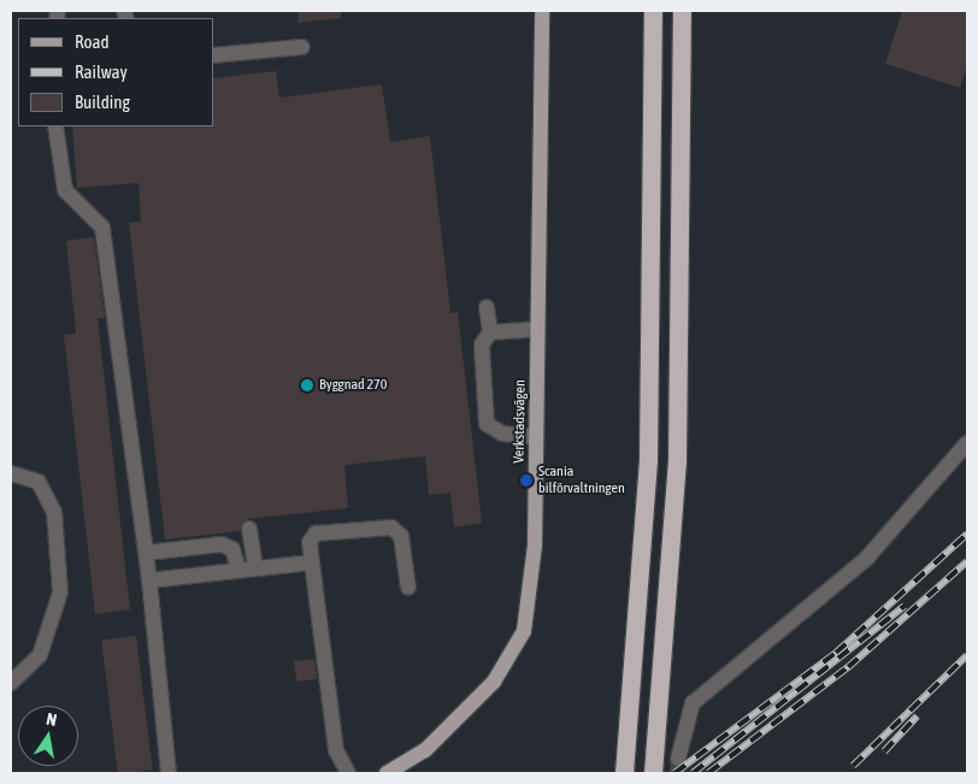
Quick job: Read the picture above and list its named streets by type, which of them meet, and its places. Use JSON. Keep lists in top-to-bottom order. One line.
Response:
{"streets":{"main road":["Verkstadsvägen"]},"places":["Byggnad 270","Scania bilförvaltningen"],"legend":["Road","Railway","Building"],"north":"top"}
